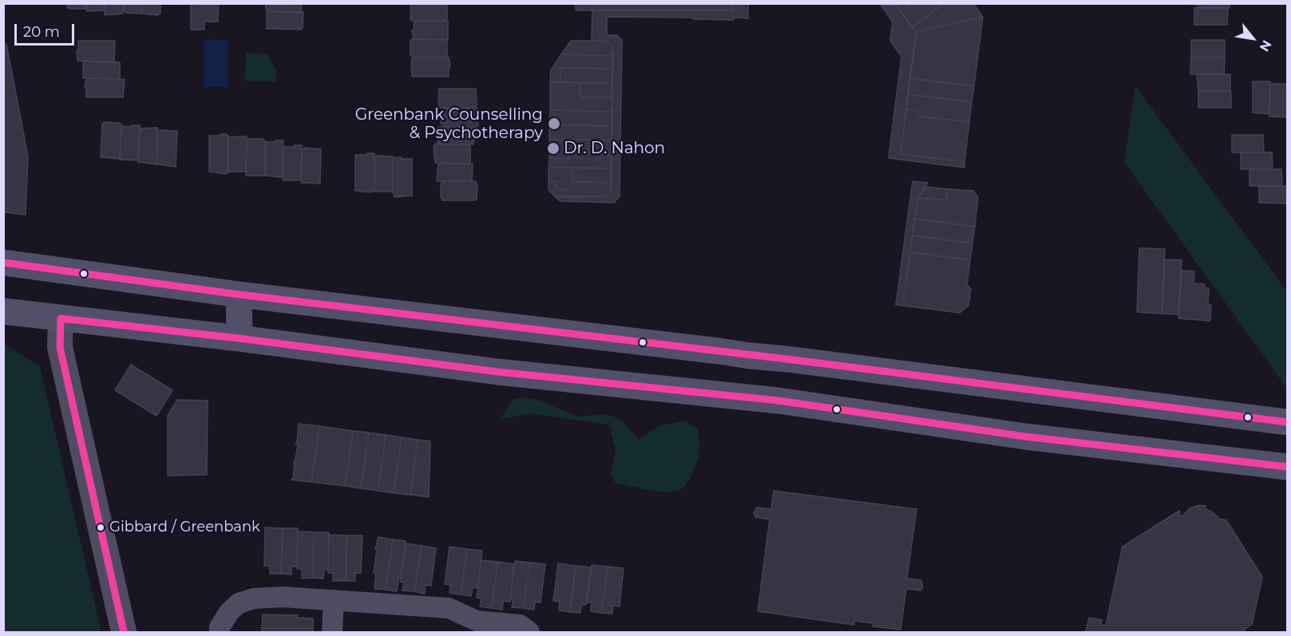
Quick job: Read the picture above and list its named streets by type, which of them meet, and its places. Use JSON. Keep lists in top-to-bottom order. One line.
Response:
{"places":["Greenbank Counselling & Psychotherapy","Dr. D. Nahon","Gibbard / Greenbank"],"scale_bar":"20 m","north":"bottom right"}
